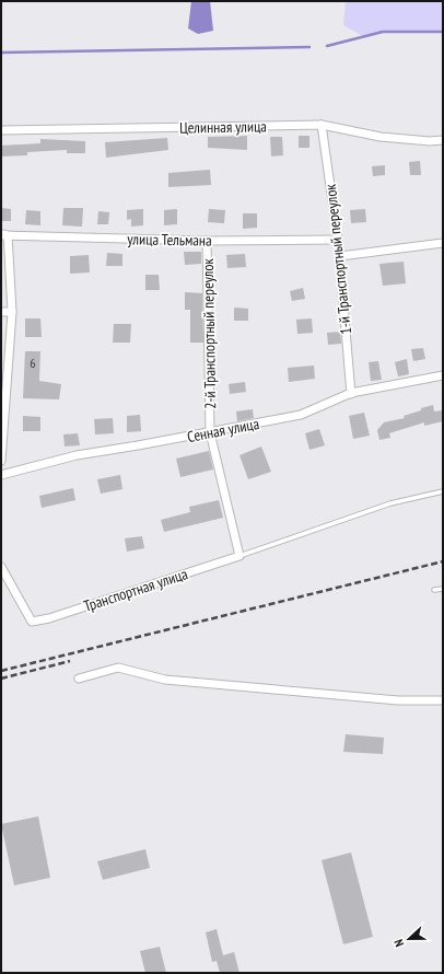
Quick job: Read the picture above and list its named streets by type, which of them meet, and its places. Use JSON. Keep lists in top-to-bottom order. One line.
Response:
{"streets":{"street":["Целинная улица","улица Тельмана","1-й Транспортный переулок","2-й Транспортный переулок","Сенная улица","Транспортная улица"]},"crossings":[["Целинная улица","1-й Транспортный переулок"],["улица Тельмана","1-й Транспортный переулок"],["улица Тельмана","2-й Транспортный переулок"],["1-й Транспортный переулок","Сенная улица"],["2-й Транспортный переулок","Сенная улица"],["2-й Транспортный переулок","Транспортная улица"]],"house_numbers":["6"],"north":"left"}
